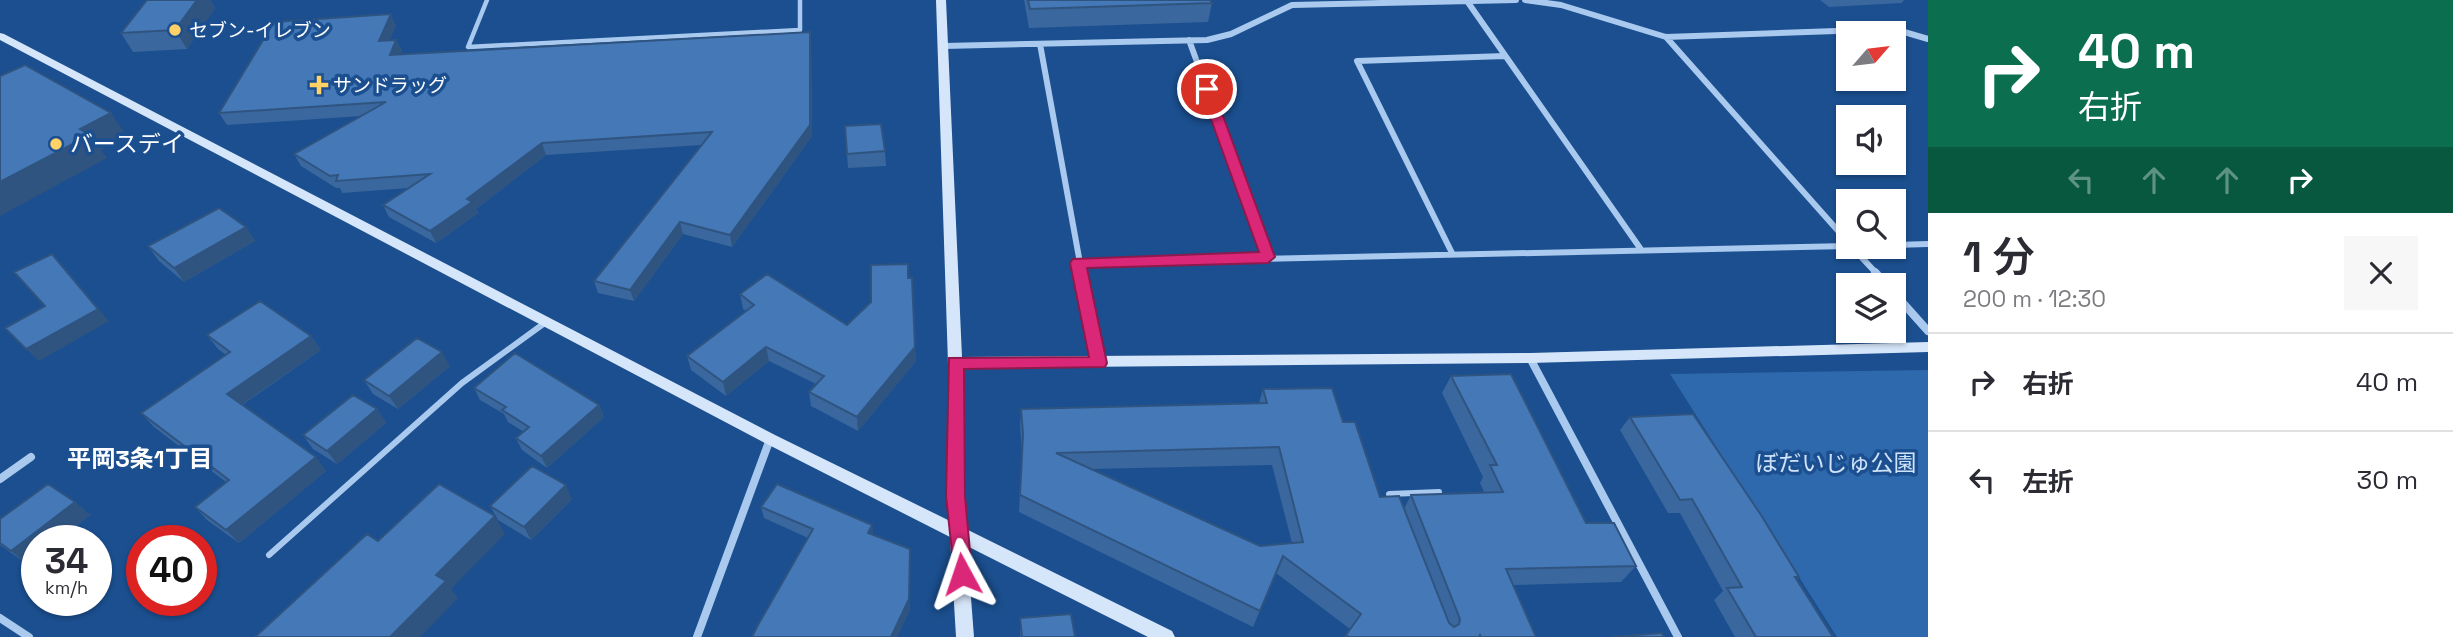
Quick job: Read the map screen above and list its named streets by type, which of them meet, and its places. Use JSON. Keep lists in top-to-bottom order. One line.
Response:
{"districts":["平岡3条1丁目"],"parks":["ぼだいじゅ公園"],"places":{"other":["セブン-イレブン","バースデイ"],"health":["サンドラッグ"]},"north":"top right","page":{"turn":["40 m","右折"],"heading":["1 分","200 m · 12:30"],"list":[{"name":"右折","value":"40 m"},{"name":"左折","value":"30 m"}],"speed":"34 km/h","limit":"40"}}
